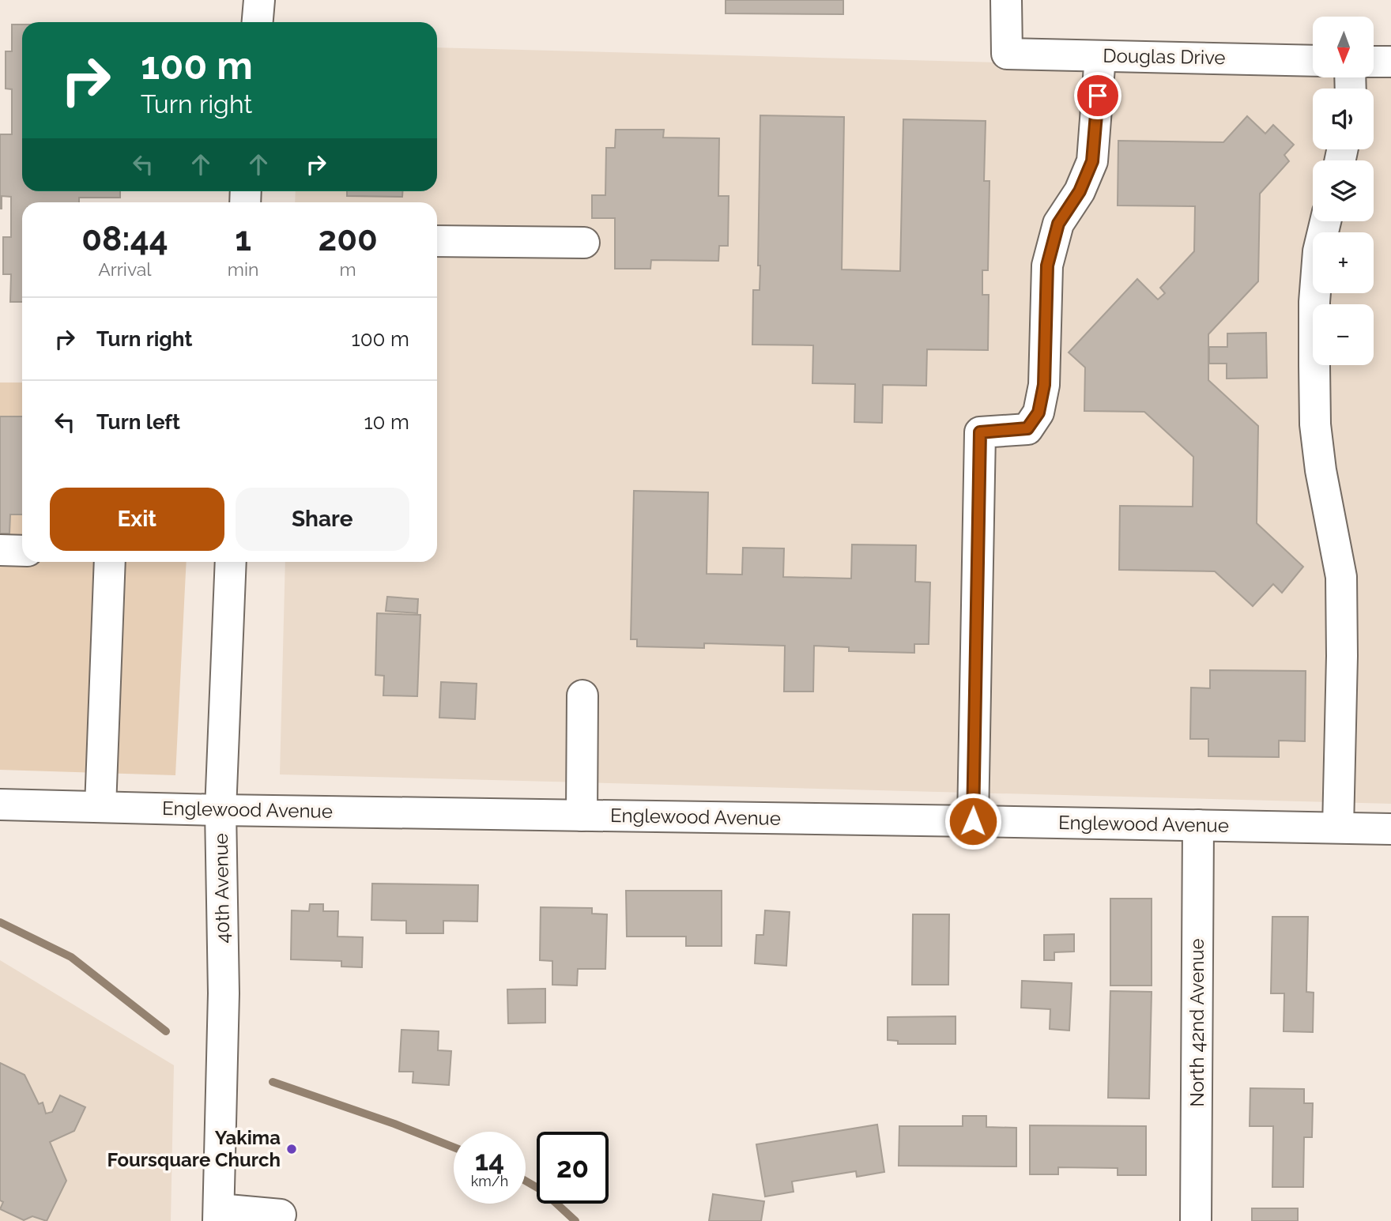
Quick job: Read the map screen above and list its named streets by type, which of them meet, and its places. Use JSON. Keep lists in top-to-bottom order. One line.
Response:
{"streets":{"street":["Douglas Drive","Englewood Avenue","40th Avenue","North 42nd Avenue"]},"crossings":[["Englewood Avenue","40th Avenue"],["Englewood Avenue","North 42nd Avenue"]],"places":["Yakima Foursquare Church"],"north":"bottom","page":{"map_buttons":["+","−"],"turn":["100 m","Turn right"],"eta":["08:44","Arrival","1","min","200","m"],"list":[{"name":"Turn right","value":"100 m"},{"name":"Turn left","value":"10 m"}],"buttons":["Exit","Share"],"speed":"14 km/h","limit":"20"}}
